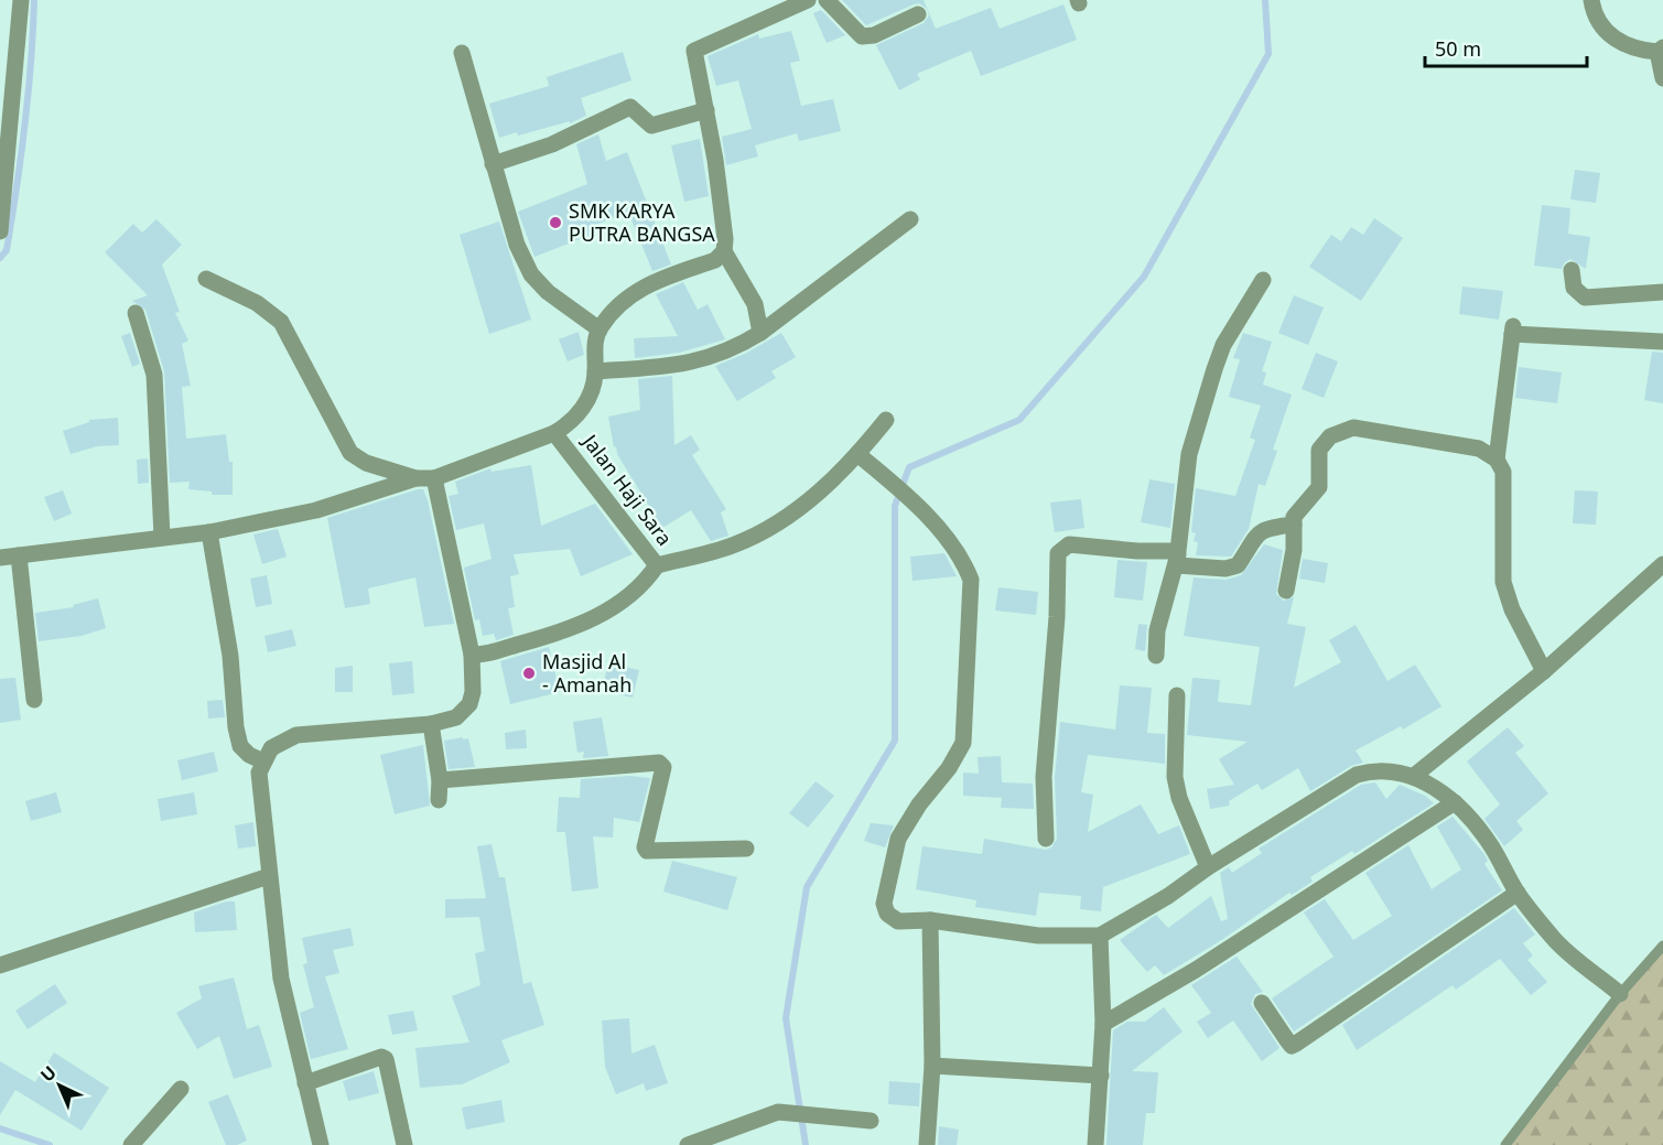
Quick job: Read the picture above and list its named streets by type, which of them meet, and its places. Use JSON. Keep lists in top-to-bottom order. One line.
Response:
{"streets":{"street":["Jalan Haji Sara"]},"places":["SMK KARYA PUTRA BANGSA","Masjid Al - Amanah"],"scale_bar":"50 m","north":"top left"}
